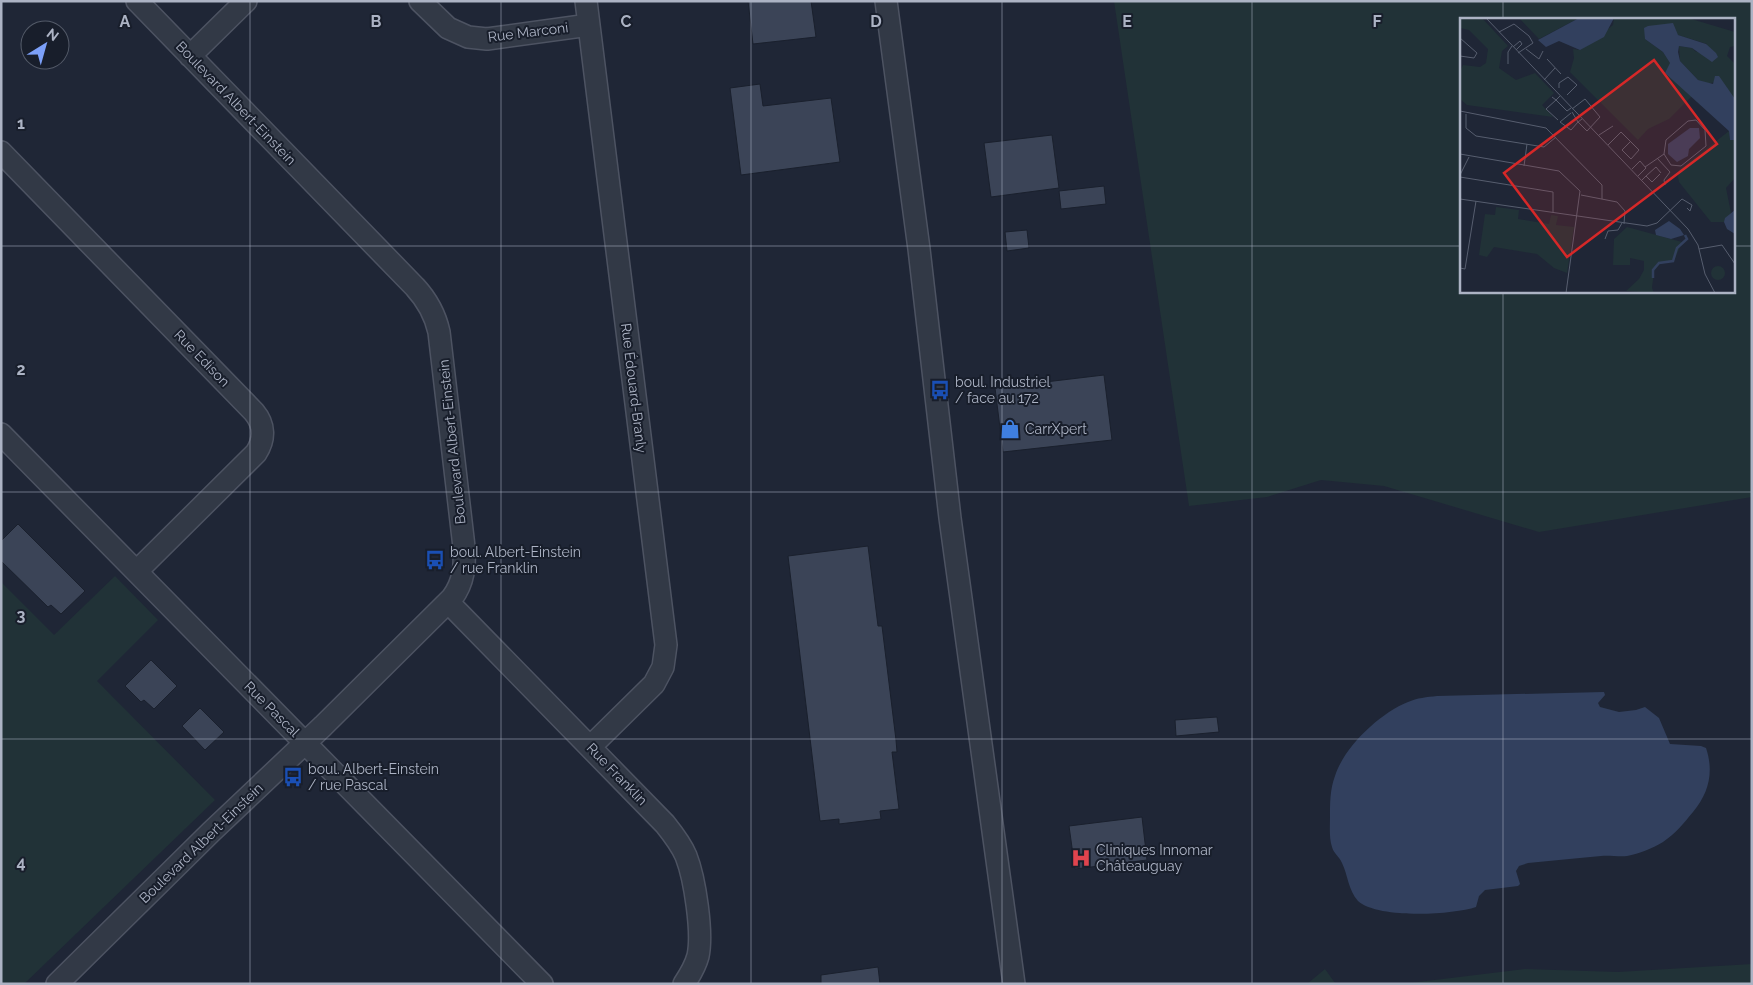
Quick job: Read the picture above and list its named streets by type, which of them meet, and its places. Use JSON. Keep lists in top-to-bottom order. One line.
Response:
{"streets":{"street":["Rue Marconi","Boulevard Albert-Einstein","Rue Edison","Rue Édouard-Branly","Rue Pascal","Rue Franklin"]},"crossings":[["Rue Marconi","Rue Édouard-Branly"],["Boulevard Albert-Einstein","Rue Pascal"],["Boulevard Albert-Einstein","Rue Franklin"],["Rue Edison","Rue Pascal"],["Rue Édouard-Branly","Rue Franklin"]],"places":{"bus stop":["boul. Industriel / face au 172","boul. Albert-Einstein / rue Franklin","boul. Albert-Einstein / rue Pascal"],"shop":["CarrXpert"],"hospital":["Cliniques Innomar Châteauguay"]},"north":"top right","grid":{"columns":["A","B","C","D","E","F"],"rows":["1","2","3","4"]}}
